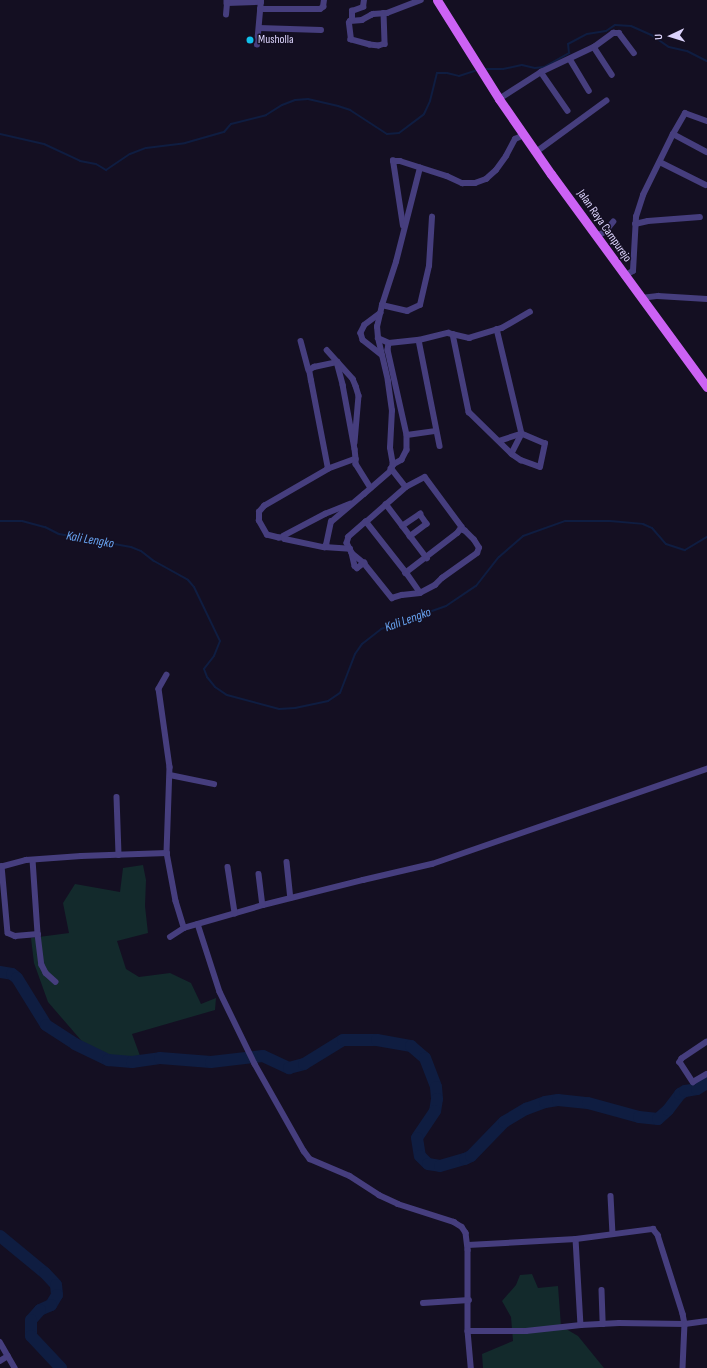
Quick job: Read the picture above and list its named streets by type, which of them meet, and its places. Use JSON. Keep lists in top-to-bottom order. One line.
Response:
{"streets":{"main road":["Jalan Raya Campurejo"]},"water":["Kali Lengko"],"places":["Musholla"],"north":"left"}
